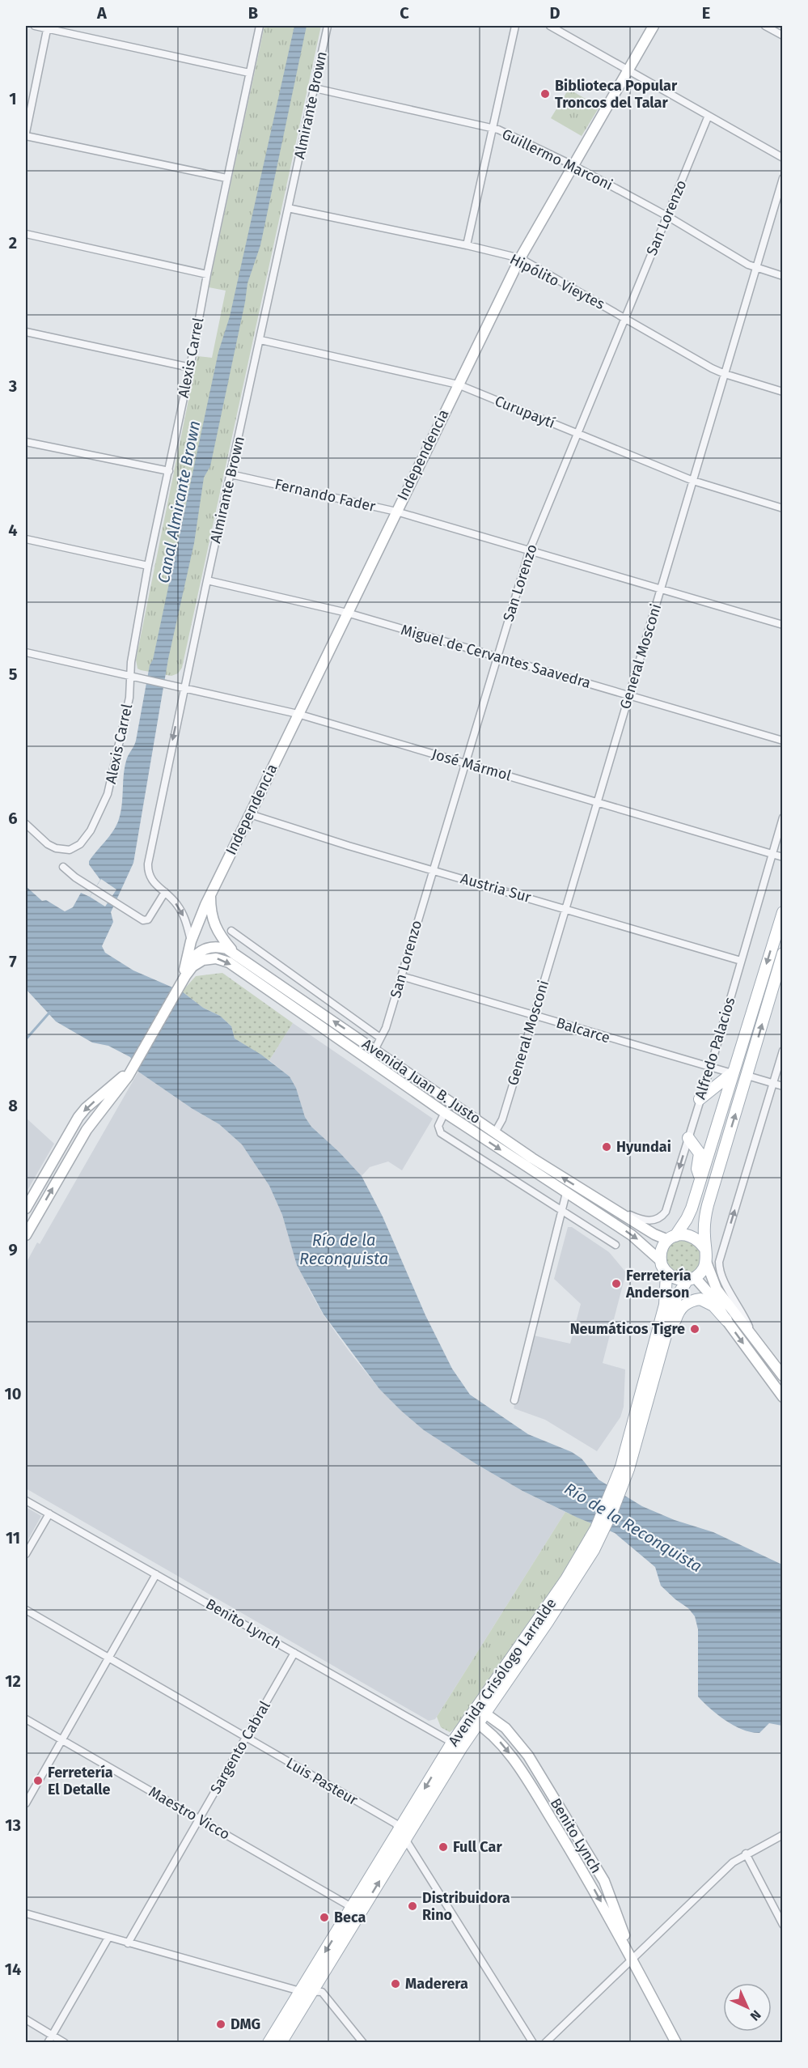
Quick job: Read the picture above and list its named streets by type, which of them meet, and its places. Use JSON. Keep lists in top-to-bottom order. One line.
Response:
{"streets":{"main road":["Independencia","Avenida Juan B. Justo","Benito Lynch","Avenida Crisólogo Larralde"],"street":["Almirante Brown","Guillermo Marconi","San Lorenzo","Hipólito Vieytes","Alexis Carrel","Curupaytí","Fernando Fader","Miguel de Cervantes Saavedra","General Mosconi","José Mármol","Austria Sur","Balcarce","Alfredo Palacios","Sargento Cabral","Luis Pasteur","Maestro Vicco"]},"crossings":[["Almirante Brown","Guillermo Marconi"],["Almirante Brown","Hipólito Vieytes"],["Almirante Brown","Curupaytí"],["Almirante Brown","Independencia"],["Almirante Brown","Fernando Fader"],["Almirante Brown","Miguel de Cervantes Saavedra"],["Almirante Brown","José Mármol"],["Guillermo Marconi","San Lorenzo"],["Guillermo Marconi","Independencia"],["Guillermo Marconi","General Mosconi"],["San Lorenzo","Hipólito Vieytes"],["San Lorenzo","Curupaytí"],["San Lorenzo","Fernando Fader"],["San Lorenzo","Miguel de Cervantes Saavedra"],["San Lorenzo","José Mármol"],["San Lorenzo","Austria Sur"],["San Lorenzo","Balcarce"],["San Lorenzo","Avenida Juan B. Justo"],["Hipólito Vieytes","Independencia"],["Hipólito Vieytes","General Mosconi"],["Alexis Carrel","José Mármol"],["Curupaytí","Independencia"],["Curupaytí","General Mosconi"],["Independencia","Fernando Fader"],["Independencia","Miguel de Cervantes Saavedra"],["Independencia","José Mármol"],["Independencia","Austria Sur"],["Independencia","Avenida Juan B. Justo"],["Fernando Fader","General Mosconi"],["Miguel de Cervantes Saavedra","General Mosconi"],["General Mosconi","José Mármol"],["General Mosconi","Austria Sur"],["General Mosconi","Balcarce"],["General Mosconi","Avenida Juan B. Justo"],["José Mármol","Alfredo Palacios"],["Austria Sur","Alfredo Palacios"],["Balcarce","Alfredo Palacios"],["Alfredo Palacios","Avenida Juan B. Justo"],["Avenida Juan B. Justo","Avenida Crisólogo Larralde"],["Benito Lynch","Avenida Crisólogo Larralde"],["Benito Lynch","Sargento Cabral"],["Avenida Crisólogo Larralde","Luis Pasteur"],["Avenida Crisólogo Larralde","Maestro Vicco"],["Sargento Cabral","Luis Pasteur"],["Sargento Cabral","Maestro Vicco"]],"water":["Canal Almirante Brown","Río de la Reconquista"],"places":["Biblioteca Popular Troncos del Talar","Hyundai","Ferretería Anderson","Neumáticos Tigre","Ferretería El Detalle","Full Car","Distribuidora Rino","Beca","Maderera","DMG"],"north":"bottom right","grid":{"columns":["A","B","C","D","E"],"rows":["1","2","3","4","5","6","7","8","9","10","11","12","13","14"]}}
